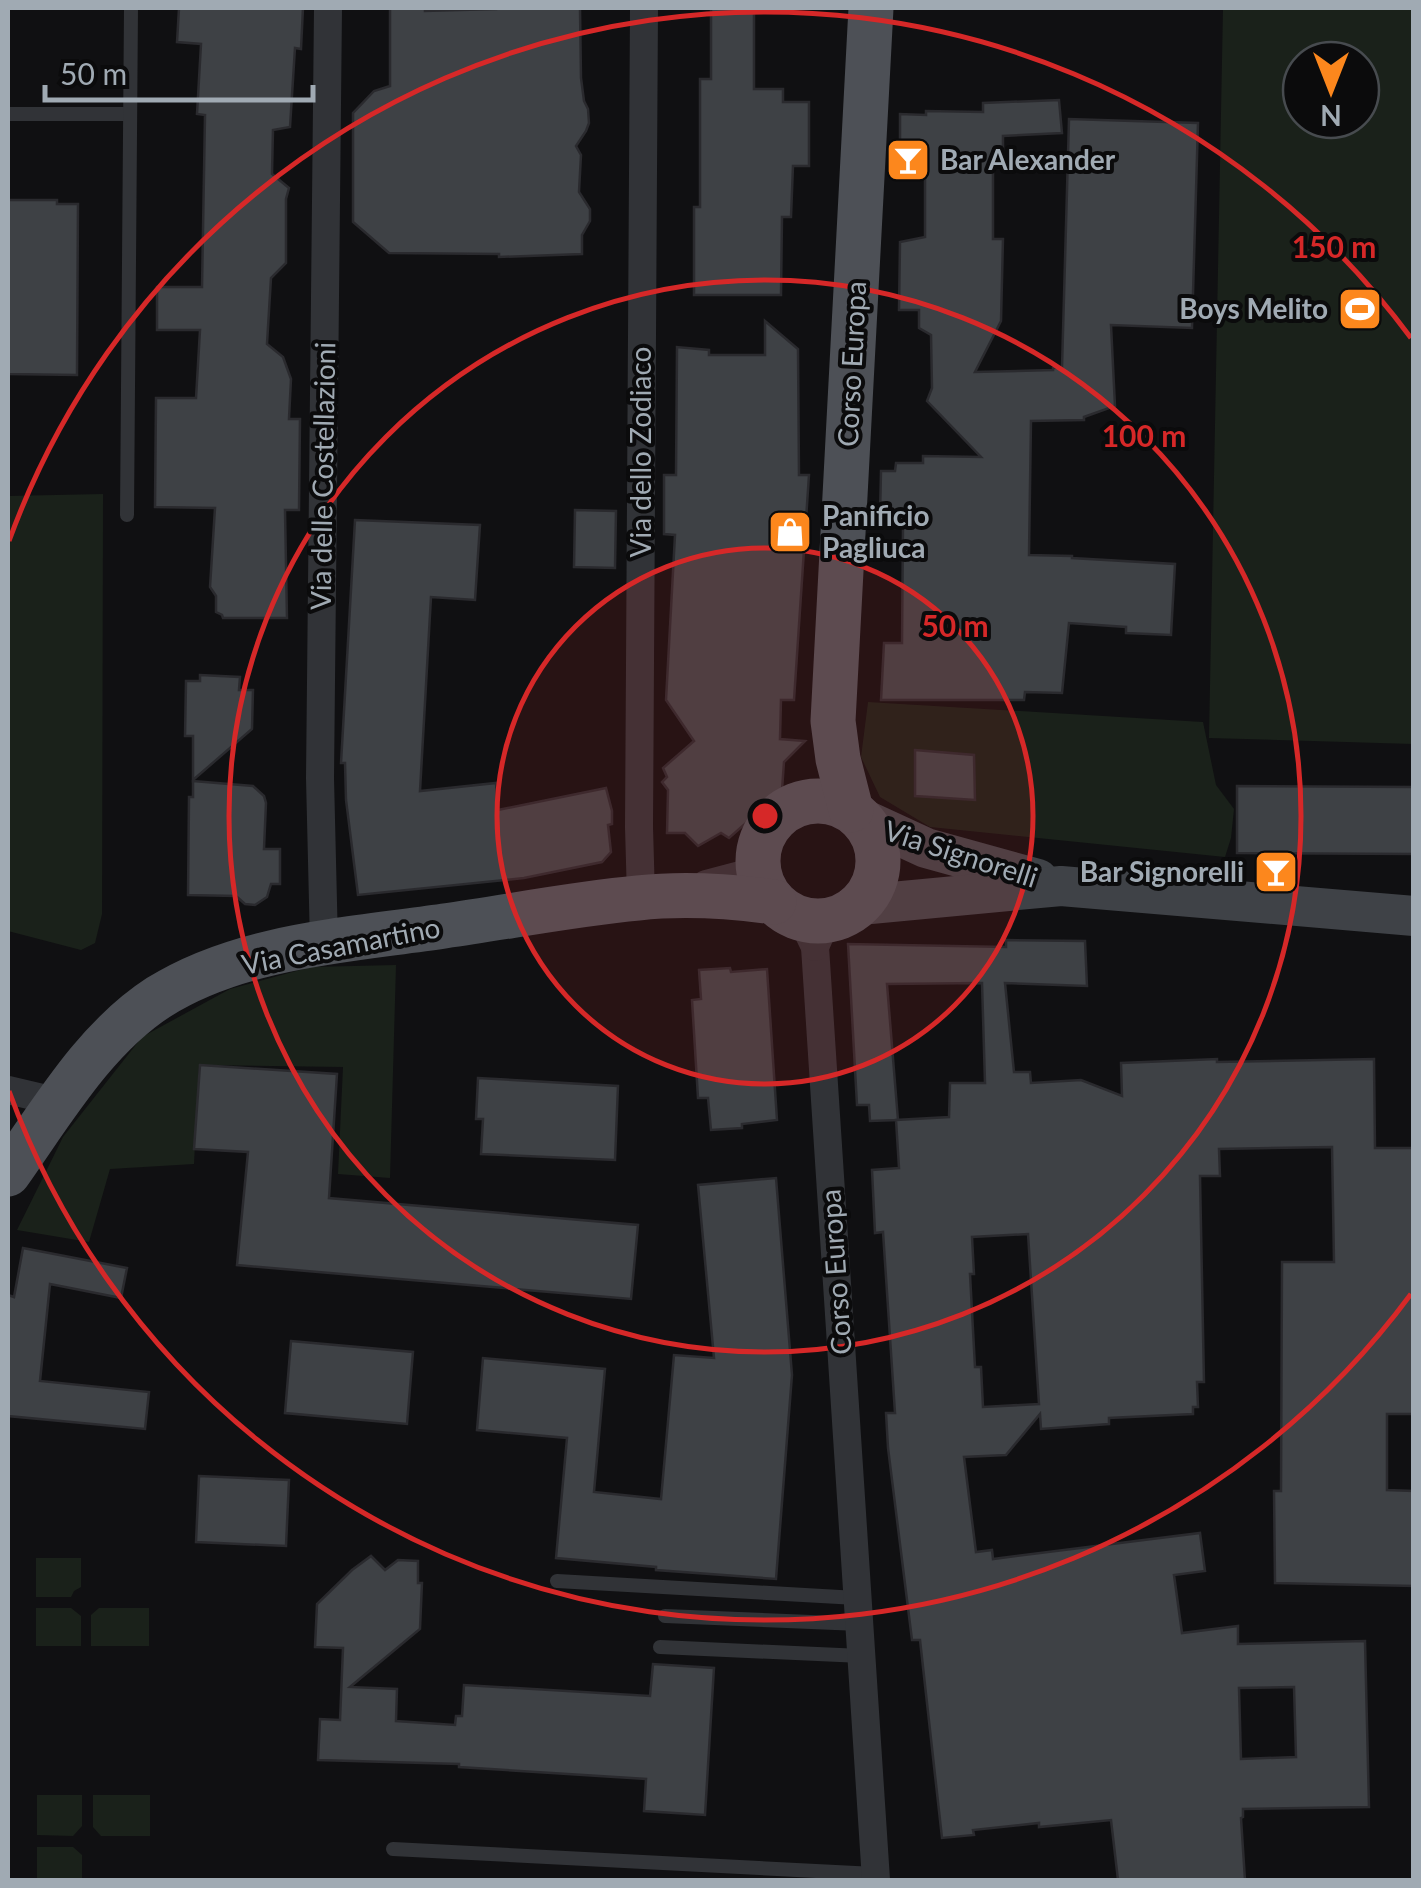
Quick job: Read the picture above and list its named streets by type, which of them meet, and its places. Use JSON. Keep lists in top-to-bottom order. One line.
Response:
{"streets":{"main road":["Corso Europa","Via Casamartino"],"street":["Via dello Zodiaco","Via delle Costellazioni","Via Signorelli"]},"crossings":[["Corso Europa","Via Signorelli"],["Corso Europa","Via Casamartino"],["Via dello Zodiaco","Via Casamartino"],["Via delle Costellazioni","Via Casamartino"],["Via Signorelli","Via Casamartino"]],"places":{"bar":["Bar Alexander","Bar Signorelli"],"sports":["Boys Melito"],"shop":["Panificio Pagliuca"]},"scale_bar":"50 m","north":"bottom","rings":["150 m","100 m","50 m"]}
